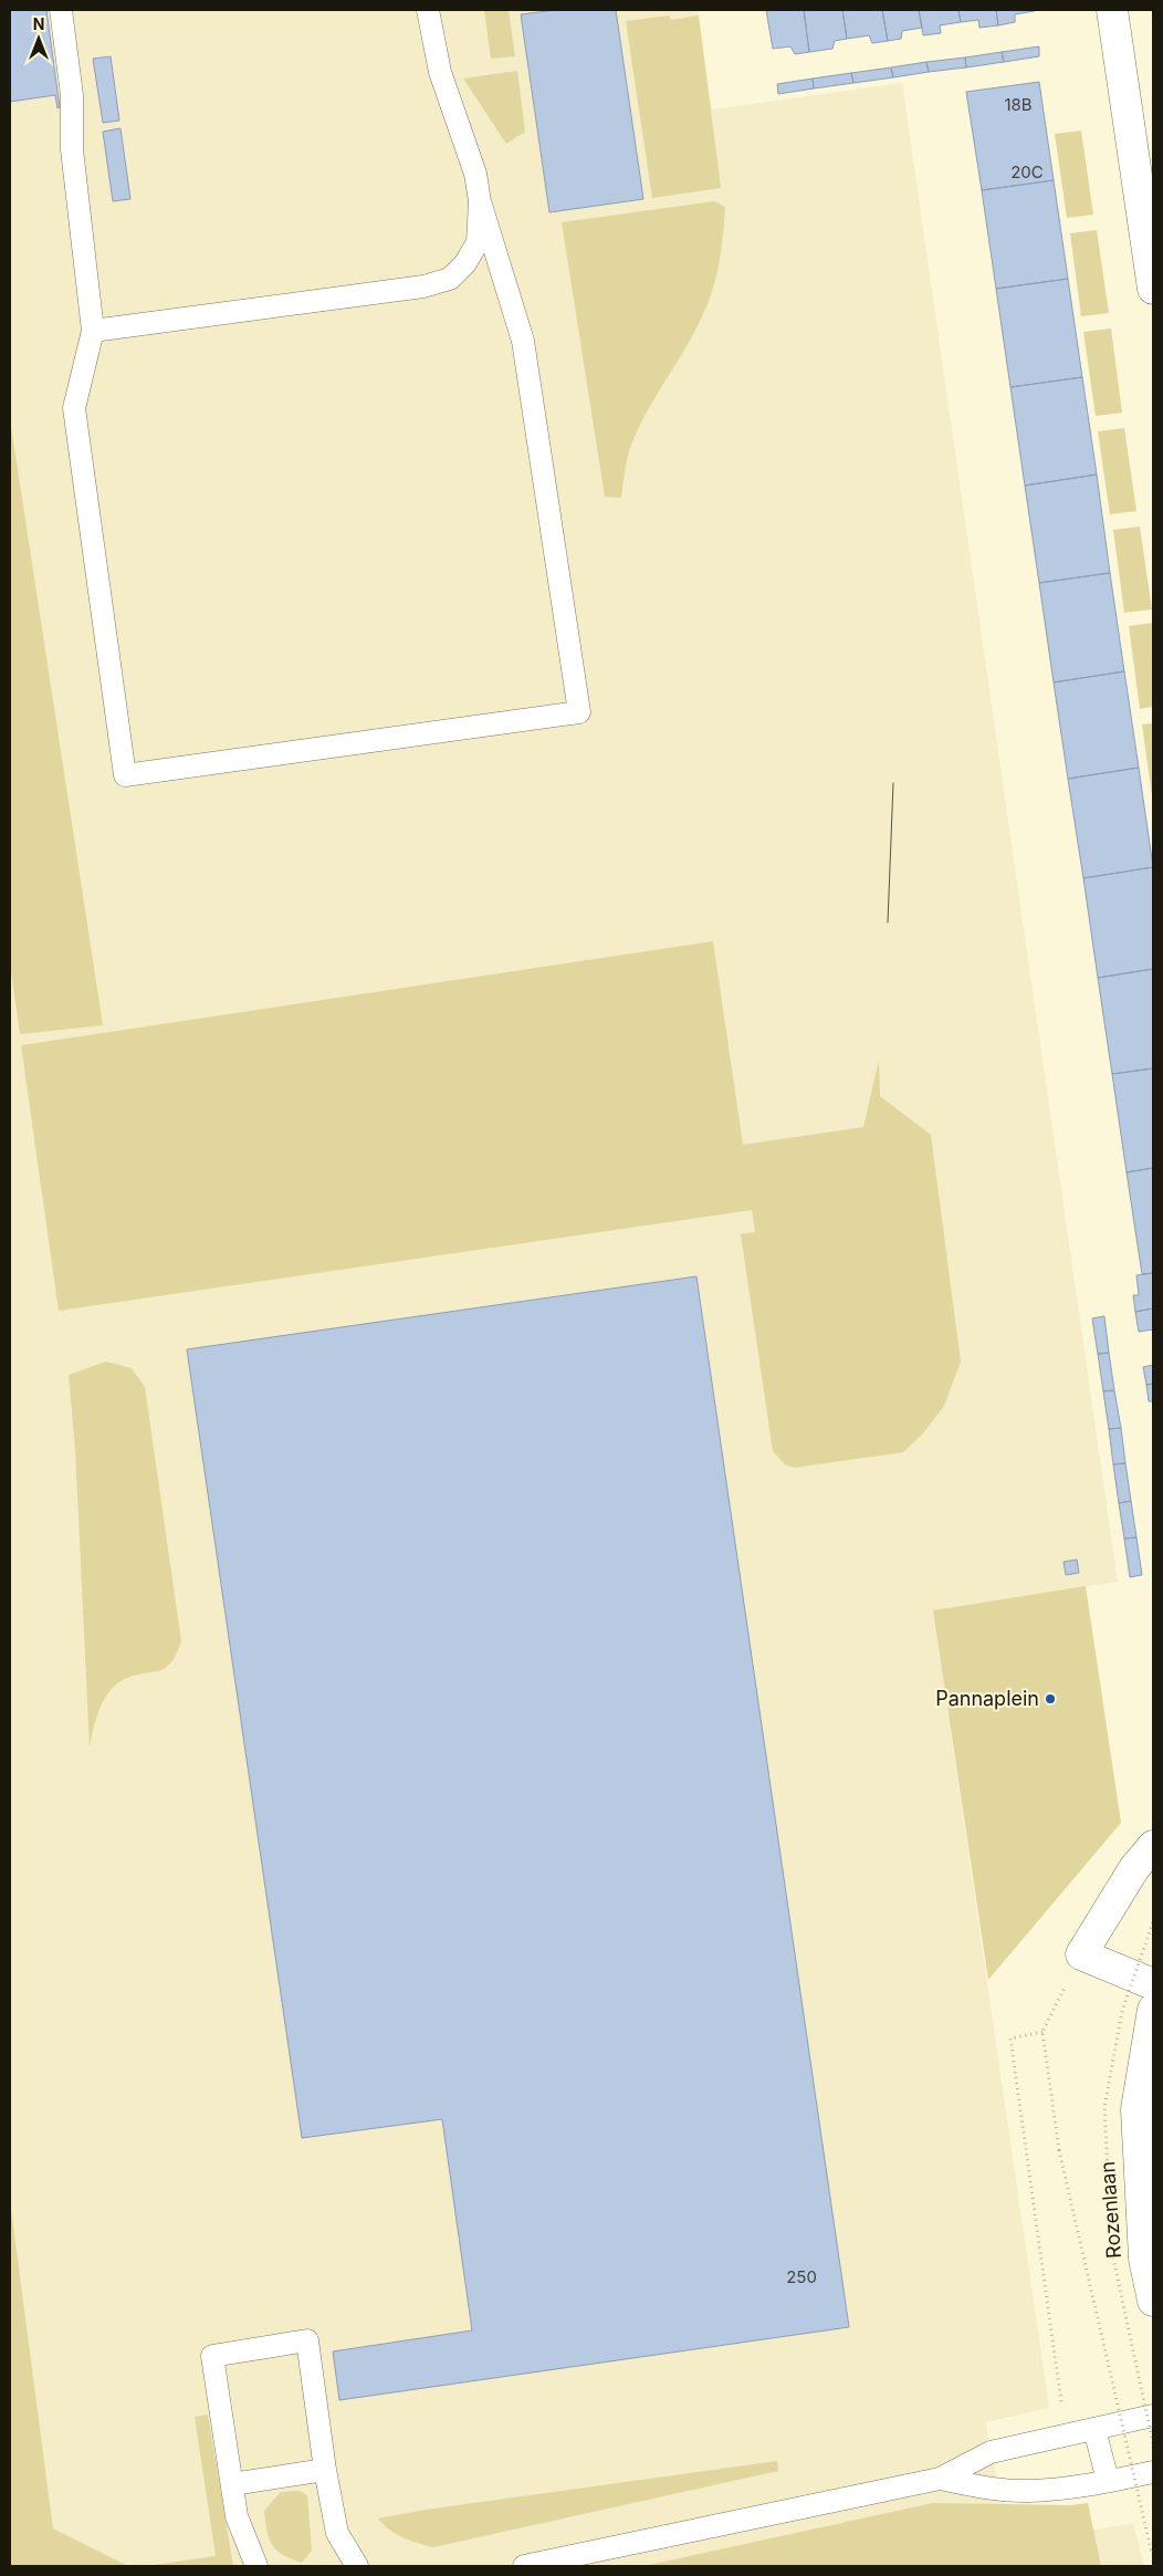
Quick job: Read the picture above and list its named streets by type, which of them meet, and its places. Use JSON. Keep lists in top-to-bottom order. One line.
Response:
{"streets":{"street":["Rozenlaan"]},"places":["Pannaplein"],"house_numbers":["18B","20C","250"],"north":"top"}
